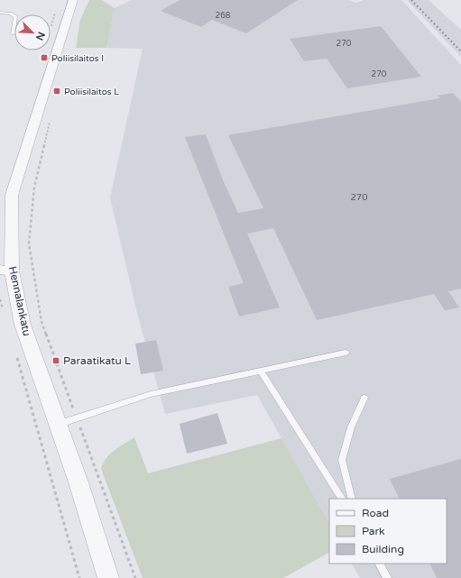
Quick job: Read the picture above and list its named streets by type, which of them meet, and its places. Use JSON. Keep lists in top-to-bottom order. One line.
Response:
{"streets":{"street":["Hennalankatu"]},"places":{"transit":["Poliisilaitos I","Poliisilaitos L","Paraatikatu L"]},"house_numbers":["268","270","270","270"],"legend":["Road","Park","Building"],"north":"bottom right"}
